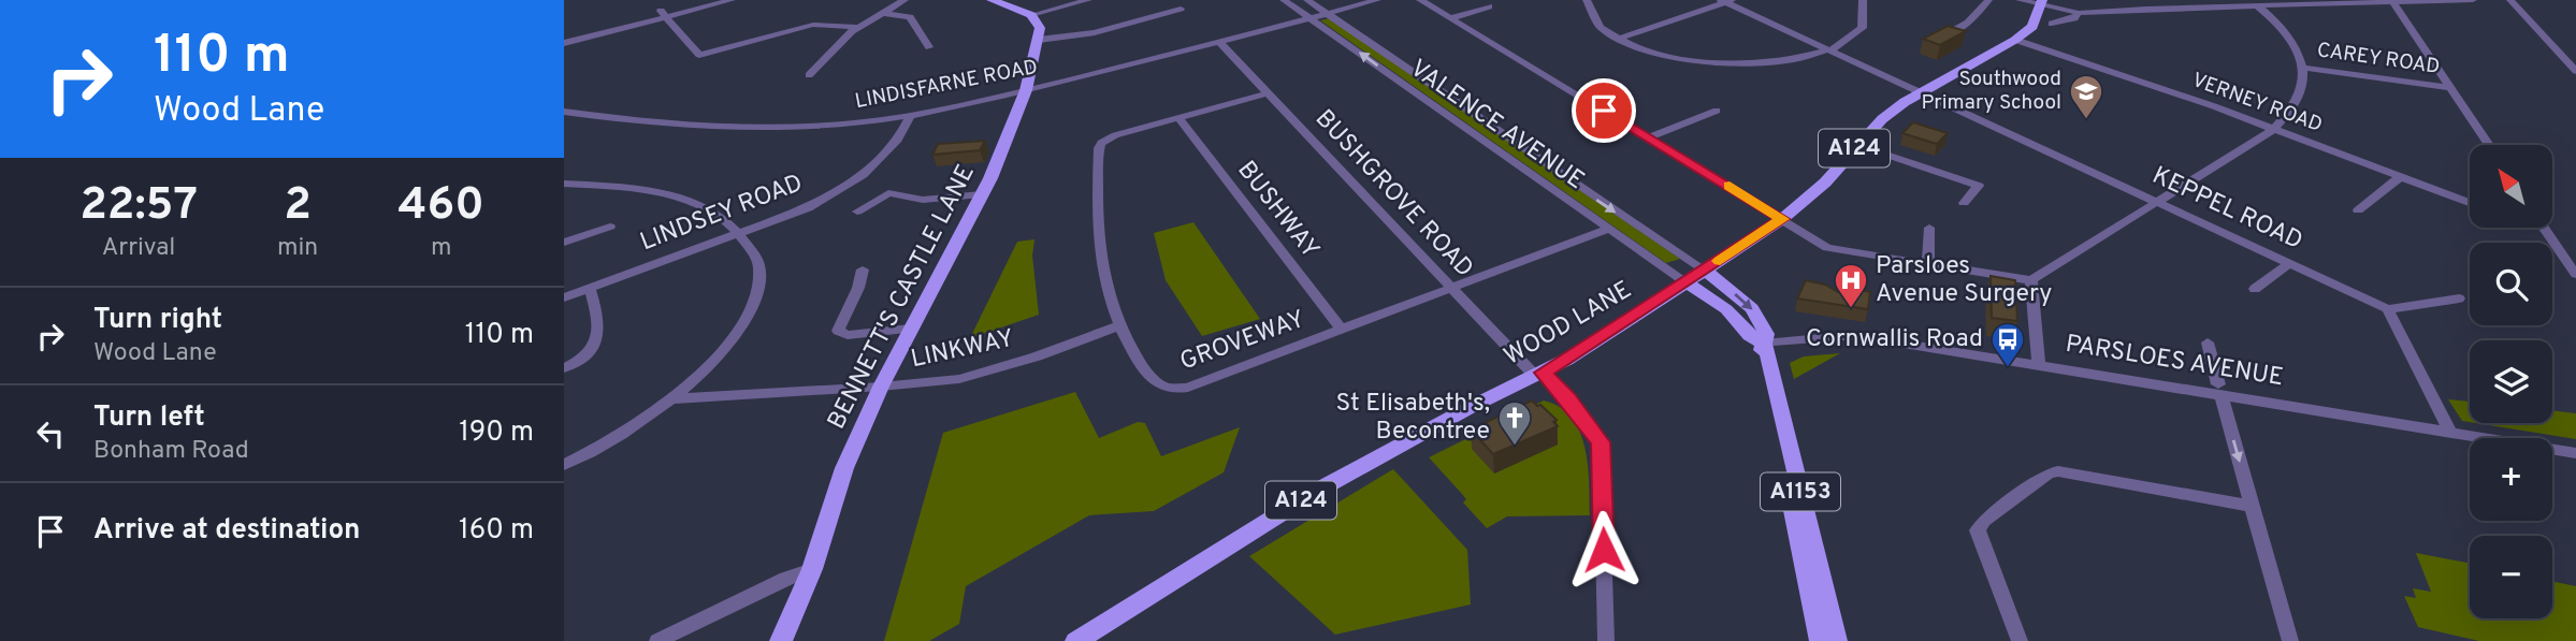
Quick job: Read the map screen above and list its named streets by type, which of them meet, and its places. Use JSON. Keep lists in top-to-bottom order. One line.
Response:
{"streets":{"main road":["A124","BENNETT'S CASTLE LANE","WOOD LANE","A1153"],"street":["CAREY ROAD","LINDISFARNE ROAD","VERNEY ROAD","VALENCE AVENUE","BUSHGROVE ROAD","KEPPEL ROAD","BUSHWAY","LINDSEY ROAD","GROVEWAY","LINKWAY","PARSLOES AVENUE"]},"crossings":[["LINDISFARNE ROAD","VALENCE AVENUE"],["LINDISFARNE ROAD","BUSHGROVE ROAD"],["LINDISFARNE ROAD","LINDSEY ROAD"],["LINDISFARNE ROAD","BENNETT'S CASTLE LANE"],["VERNEY ROAD","WOOD LANE"],["VALENCE AVENUE","WOOD LANE"],["VALENCE AVENUE","GROVEWAY"],["VALENCE AVENUE","A1153"],["BUSHGROVE ROAD","WOOD LANE"],["BUSHGROVE ROAD","GROVEWAY"],["KEPPEL ROAD","WOOD LANE"],["BUSHWAY","GROVEWAY"],["BENNETT'S CASTLE LANE","LINKWAY"],["WOOD LANE","A1153"],["GROVEWAY","LINKWAY"],["PARSLOES AVENUE","A1153"]],"places":{"school or university":["Southwood Primary School"],"hospital":["Parsloes Avenue Surgery"],"bus stop":["Cornwallis Road"],"church":["St Elisabeth's, Becontree"]},"north":"top left","page":{"turn":["110 m","Wood Lane"],"map_buttons":["+","−"],"eta":["22:57","Arrival","2","min","460","m"],"list":[{"name":"Turn right","note":"Wood Lane","value":"110 m"},{"name":"Turn left","note":"Bonham Road","value":"190 m"},{"name":"Arrive at destination","value":"160 m"}]}}
